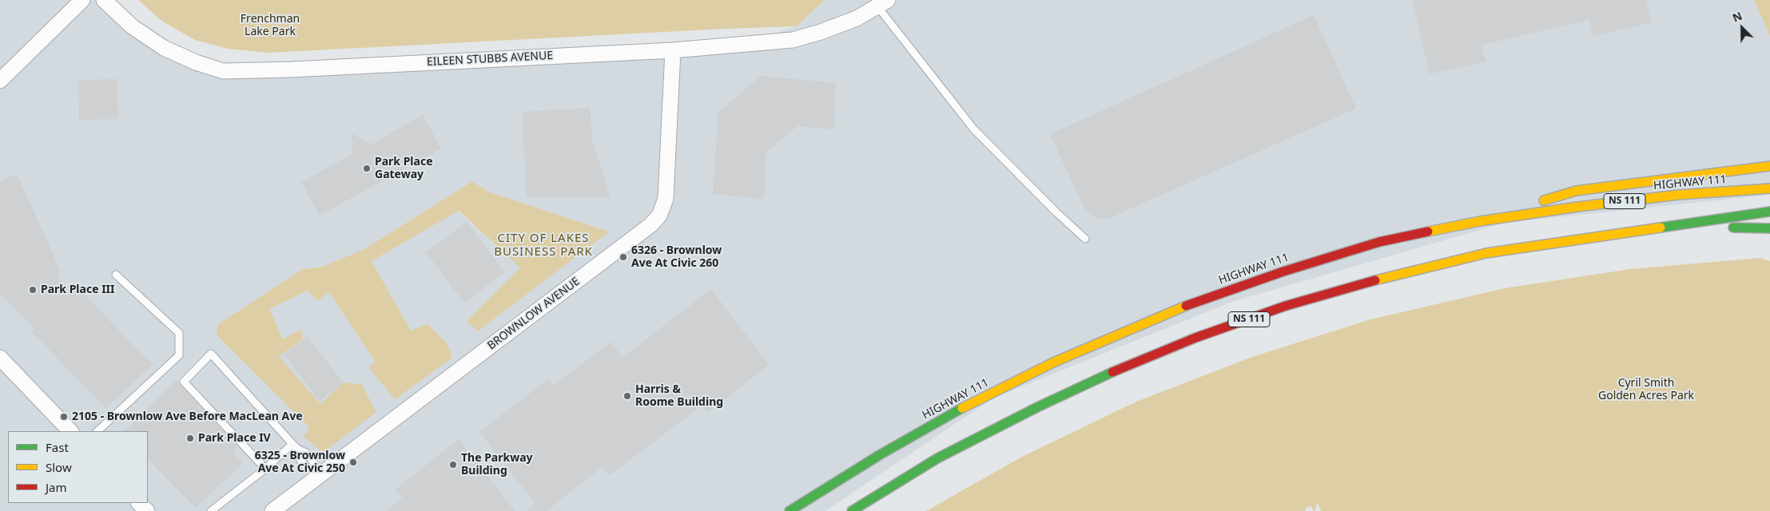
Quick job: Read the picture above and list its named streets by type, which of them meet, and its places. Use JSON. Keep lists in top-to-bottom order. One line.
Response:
{"streets":{"highway":["HIGHWAY 111","NS 111"],"street":["EILEEN STUBBS AVENUE","BROWNLOW AVENUE"]},"crossings":[["EILEEN STUBBS AVENUE","BROWNLOW AVENUE"]],"districts":["CITY OF LAKES BUSINESS PARK"],"parks":["Frenchman Lake Park","Cyril Smith Golden Acres Park"],"places":["Park Place Gateway","6326 - Brownlow Ave At Civic 260","Park Place III","Harris & Roome Building","2105 - Brownlow Ave Before MacLean Ave","Park Place IV","6325 - Brownlow Ave At Civic 250","The Parkway Building"],"legend":["Fast","Slow","Jam"],"north":"top left"}
